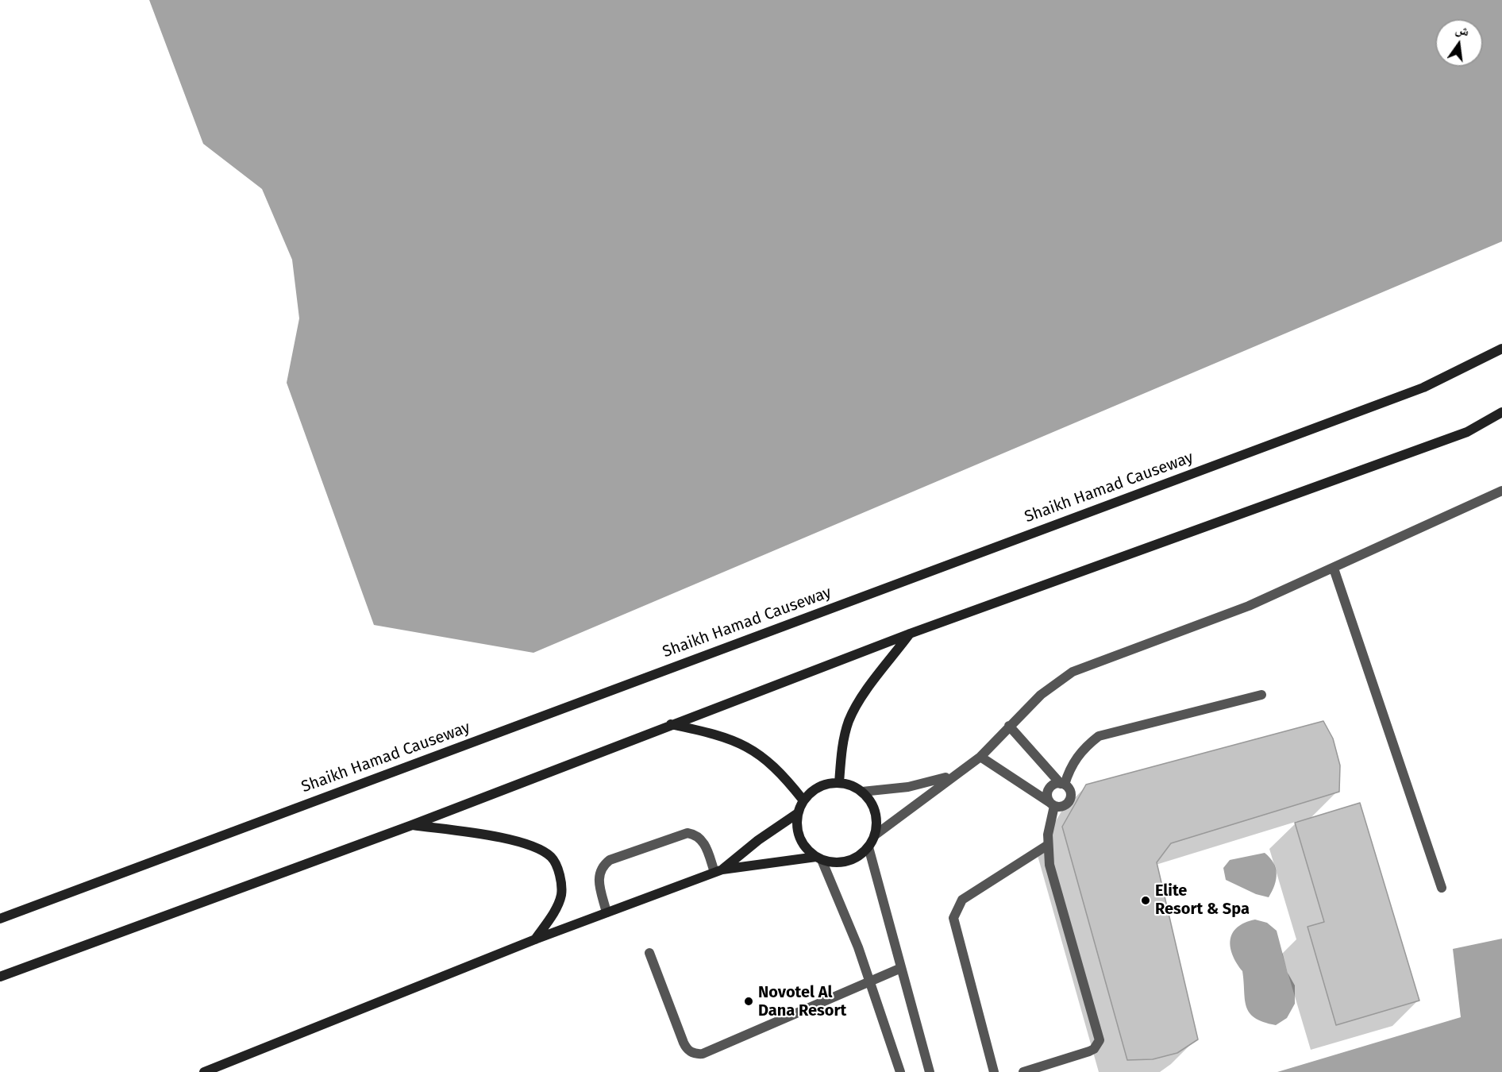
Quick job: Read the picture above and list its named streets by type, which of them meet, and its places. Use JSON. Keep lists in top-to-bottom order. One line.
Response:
{"streets":{"main road":["Shaikh Hamad Causeway"]},"places":["Elite Resort & Spa","Novotel Al Dana Resort"],"north":"top"}
